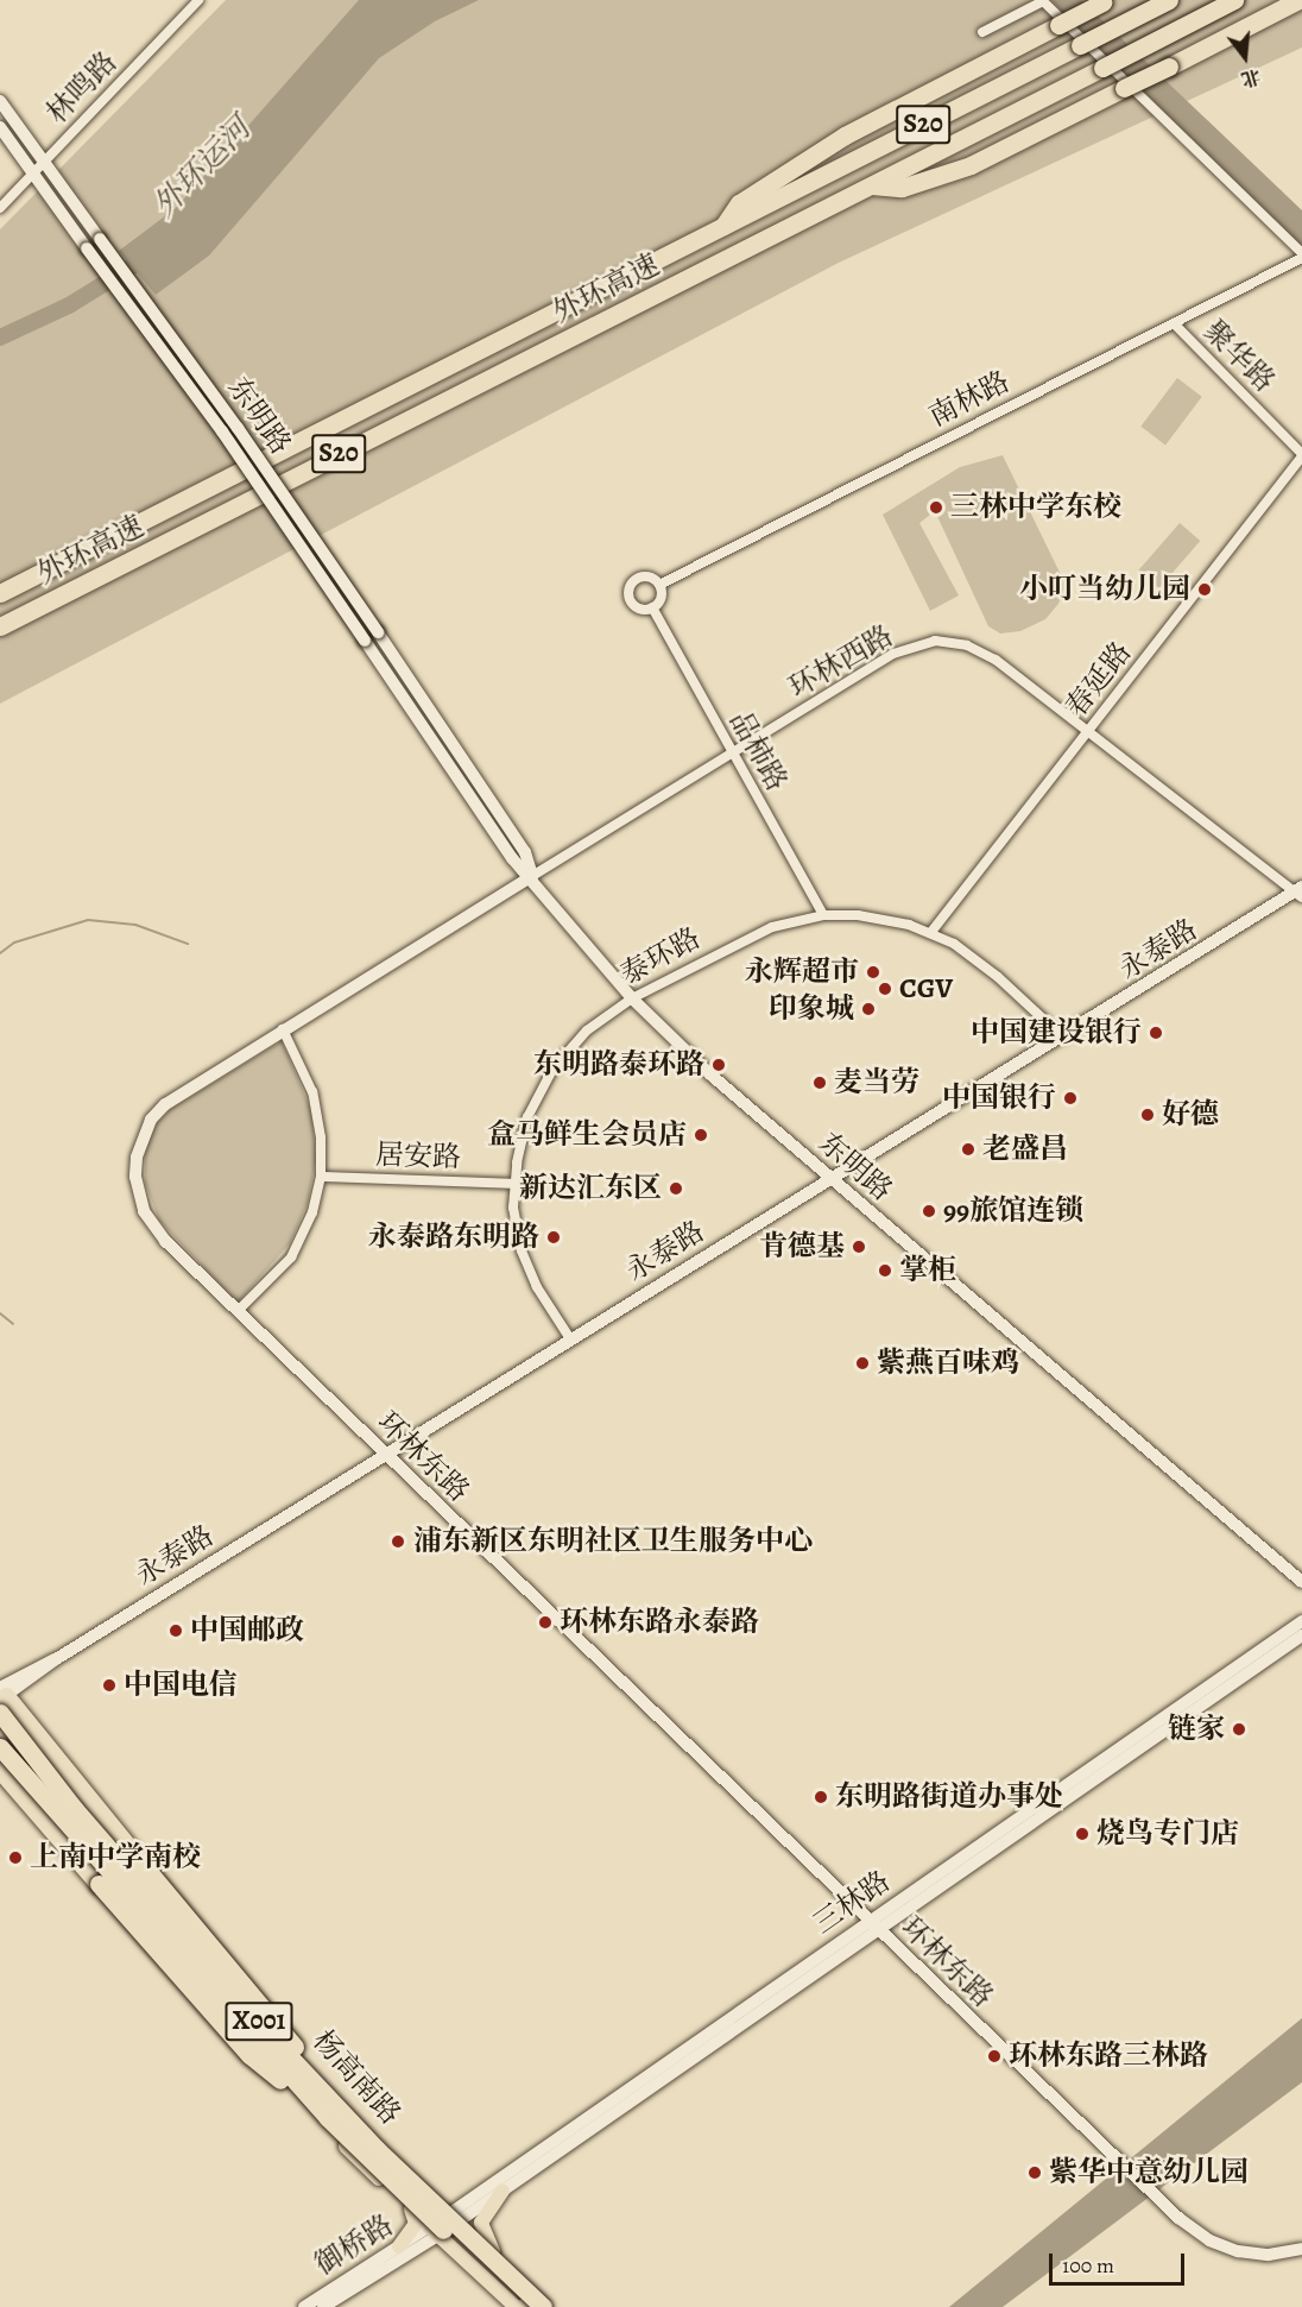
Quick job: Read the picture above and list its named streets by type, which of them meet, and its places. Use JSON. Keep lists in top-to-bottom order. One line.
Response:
{"streets":{"highway":["S20","外环高速","X001","杨高南路"],"main road":["东明路","永泰路","环林东路","三林路","御桥路"],"street":["林鸣路","聚华路","南林路","环林西路","春延路","品柿路","泰环路","居安路"]},"crossings":[["林鸣路","东明路"],["聚华路","南林路"],["聚华路","春延路"],["南林路","品柿路"],["东明路","环林西路"],["东明路","永泰路"],["东明路","泰环路"],["东明路","环林东路"],["环林西路","春延路"],["环林西路","品柿路"],["环林西路","永泰路"],["环林西路","环林东路"],["春延路","泰环路"],["品柿路","泰环路"],["永泰路","泰环路"],["永泰路","环林东路"],["永泰路","杨高南路"],["泰环路","居安路"],["环林东路","三林路"],["三林路","杨高南路"],["三林路","御桥路"],["杨高南路","御桥路"]],"water":["外环运河"],"places":["三林中学东校","小叮当幼儿园","永辉超市","CGV","印象城","中国建设银行","东明路泰环路","麦当劳","中国银行","好德","盒马鲜生会员店","老盛昌","新达汇东区","99旅馆连锁","永泰路东明路","肯德基","掌柜","紫燕百味鸡","浦东新区东明社区卫生服务中心","环林东路永泰路","中国邮政","中国电信","链家","东明路街道办事处","烧鸟专门店","上南中学南校","环林东路三林路","紫华中意幼儿园"],"scale_bar":"100 m","north":"bottom"}
